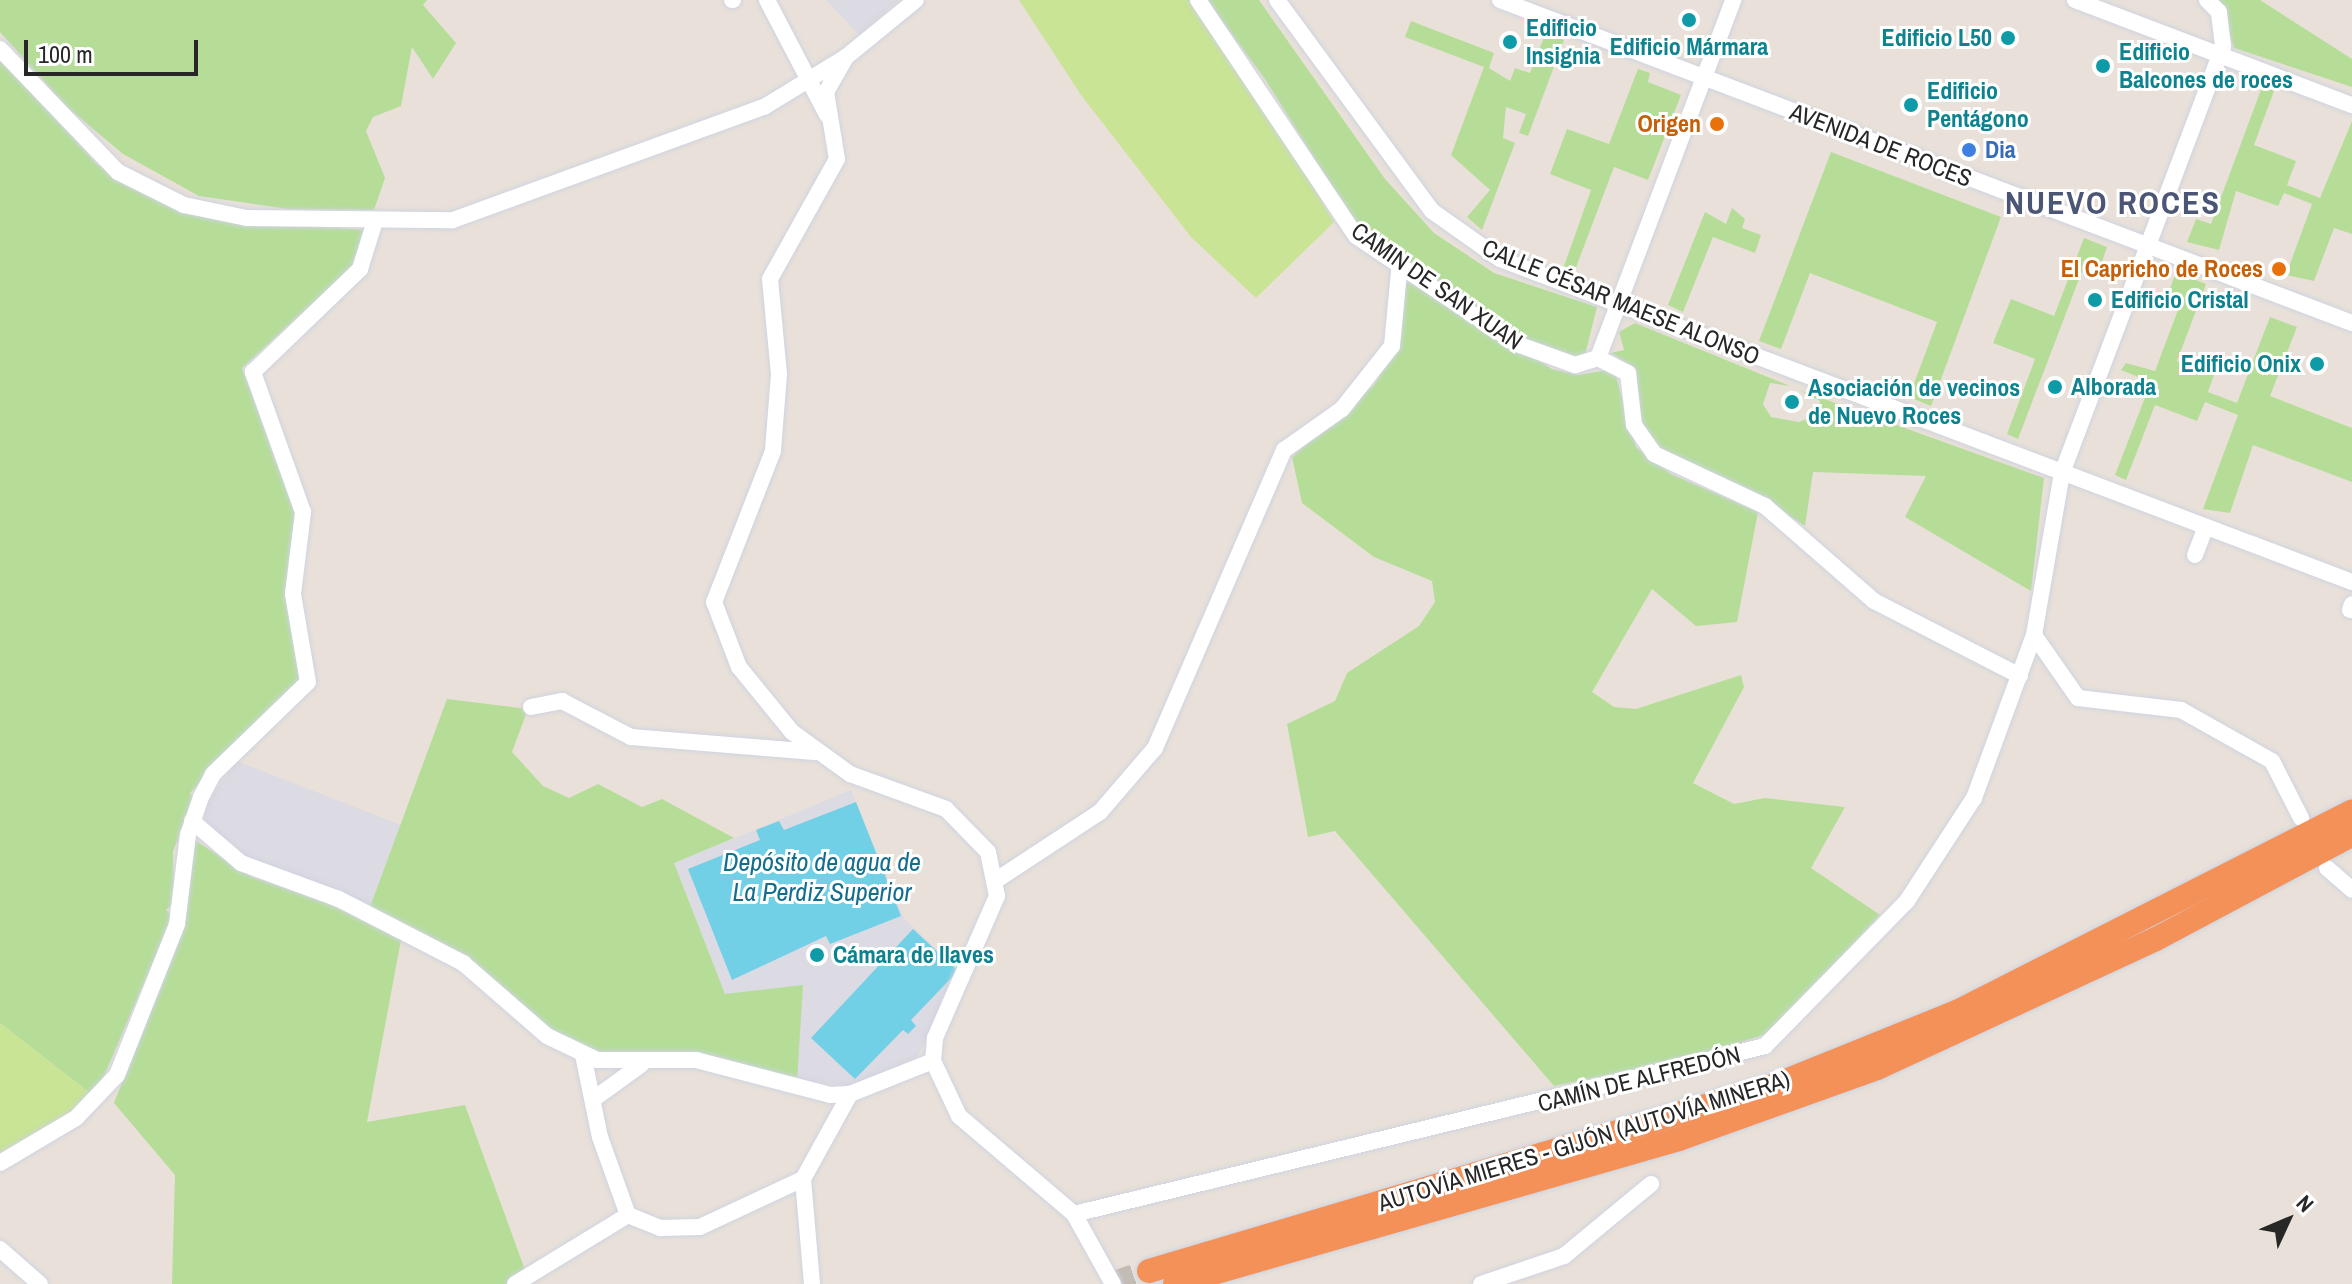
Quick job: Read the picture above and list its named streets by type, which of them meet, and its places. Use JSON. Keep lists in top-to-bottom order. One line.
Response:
{"streets":{"highway":["AUTOVÍA MIERES - GIJÓN (AUTOVÍA MINERA)"],"street":["AVENIDA DE ROCES","CAMIN DE SAN XUAN","CALLE CÉSAR MAESE ALONSO","CAMÍN DE ALFREDÓN"]},"crossings":[["AVENIDA DE ROCES","CAMÍN DE ALFREDÓN"],["CALLE CÉSAR MAESE ALONSO","CAMÍN DE ALFREDÓN"]],"districts":["NUEVO ROCES"],"water":["Depósito de agua de La Perdiz Superior"],"places":["Edificio Mármara","Edificio L50","Edificio Insignia","Edificio Balcones de roces","Edificio Pentágono","Origen","Dia","El Capricho de Roces","Edificio Cristal","Edificio Onix","Alborada","Asociación de vecinos de Nuevo Roces","Cámara de llaves"],"scale_bar":"100 m","north":"top right"}
